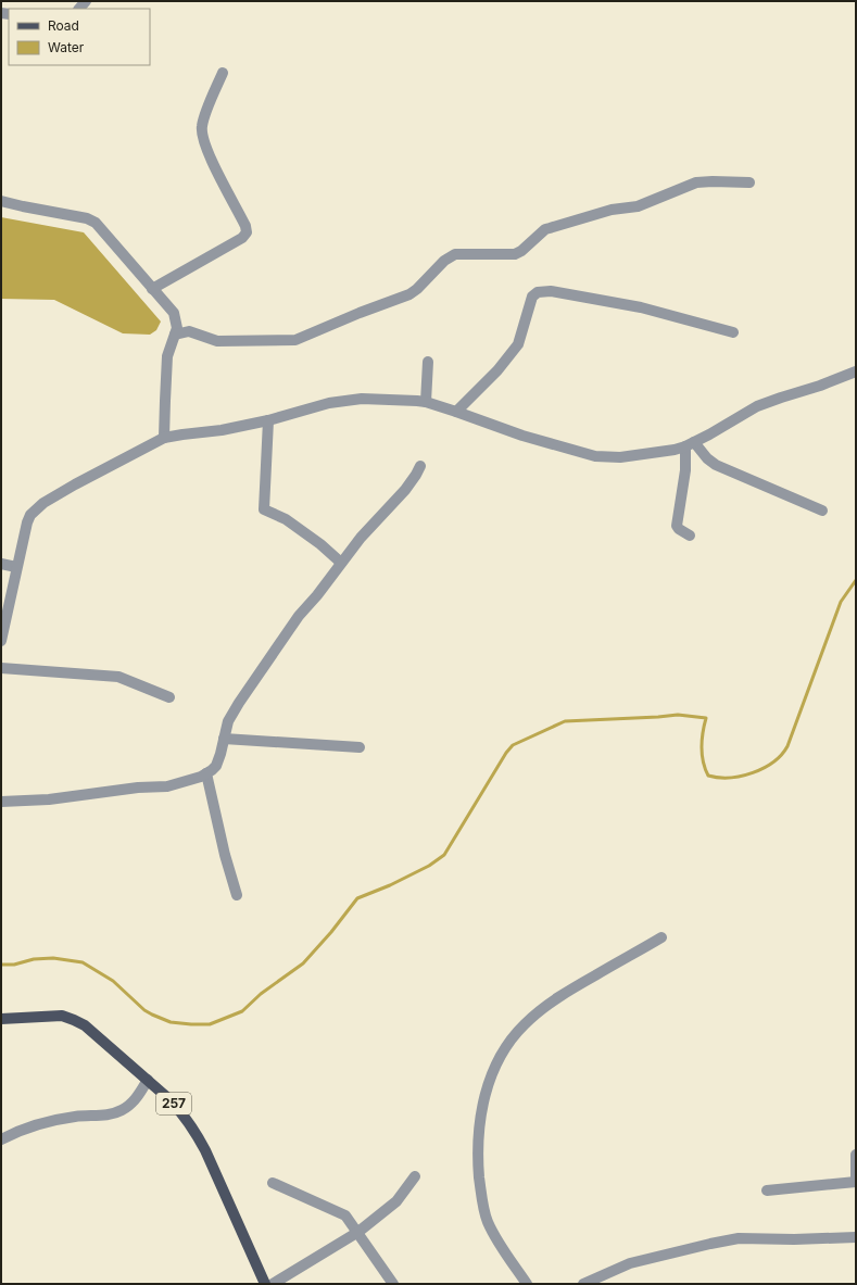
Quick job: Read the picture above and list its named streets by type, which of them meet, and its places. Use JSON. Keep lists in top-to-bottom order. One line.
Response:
{"streets":{"main road":["257"]},"legend":["Road","Water"]}
